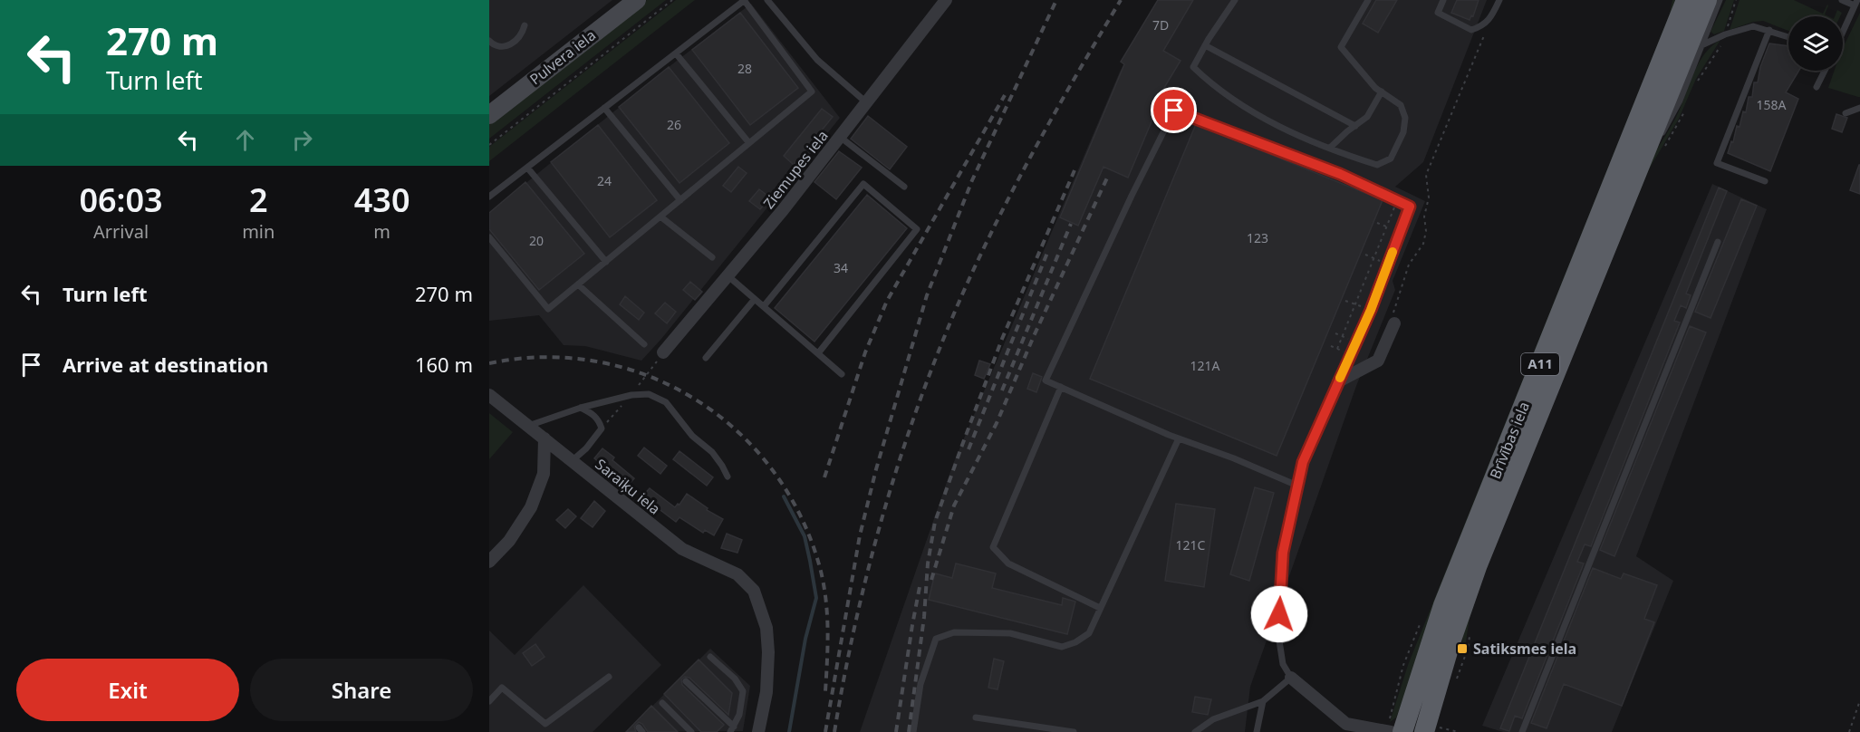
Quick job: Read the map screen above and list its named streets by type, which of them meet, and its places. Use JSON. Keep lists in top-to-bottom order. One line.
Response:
{"streets":{"highway":["A11","Brīvības iela"],"main road":["Pulvera iela"],"street":["Ziemupes iela","Saraiķu iela"]},"places":{"transit":["Satiksmes iela"]},"house_numbers":["7D","28","158A","26","24","123","20","34","121A","121C"],"page":{"turn":["270 m","Turn left"],"eta":["06:03","Arrival","2","min","430","m"],"list":[{"name":"Turn left","value":"270 m"},{"name":"Arrive at destination","value":"160 m"}],"buttons":["Exit","Share"]}}
